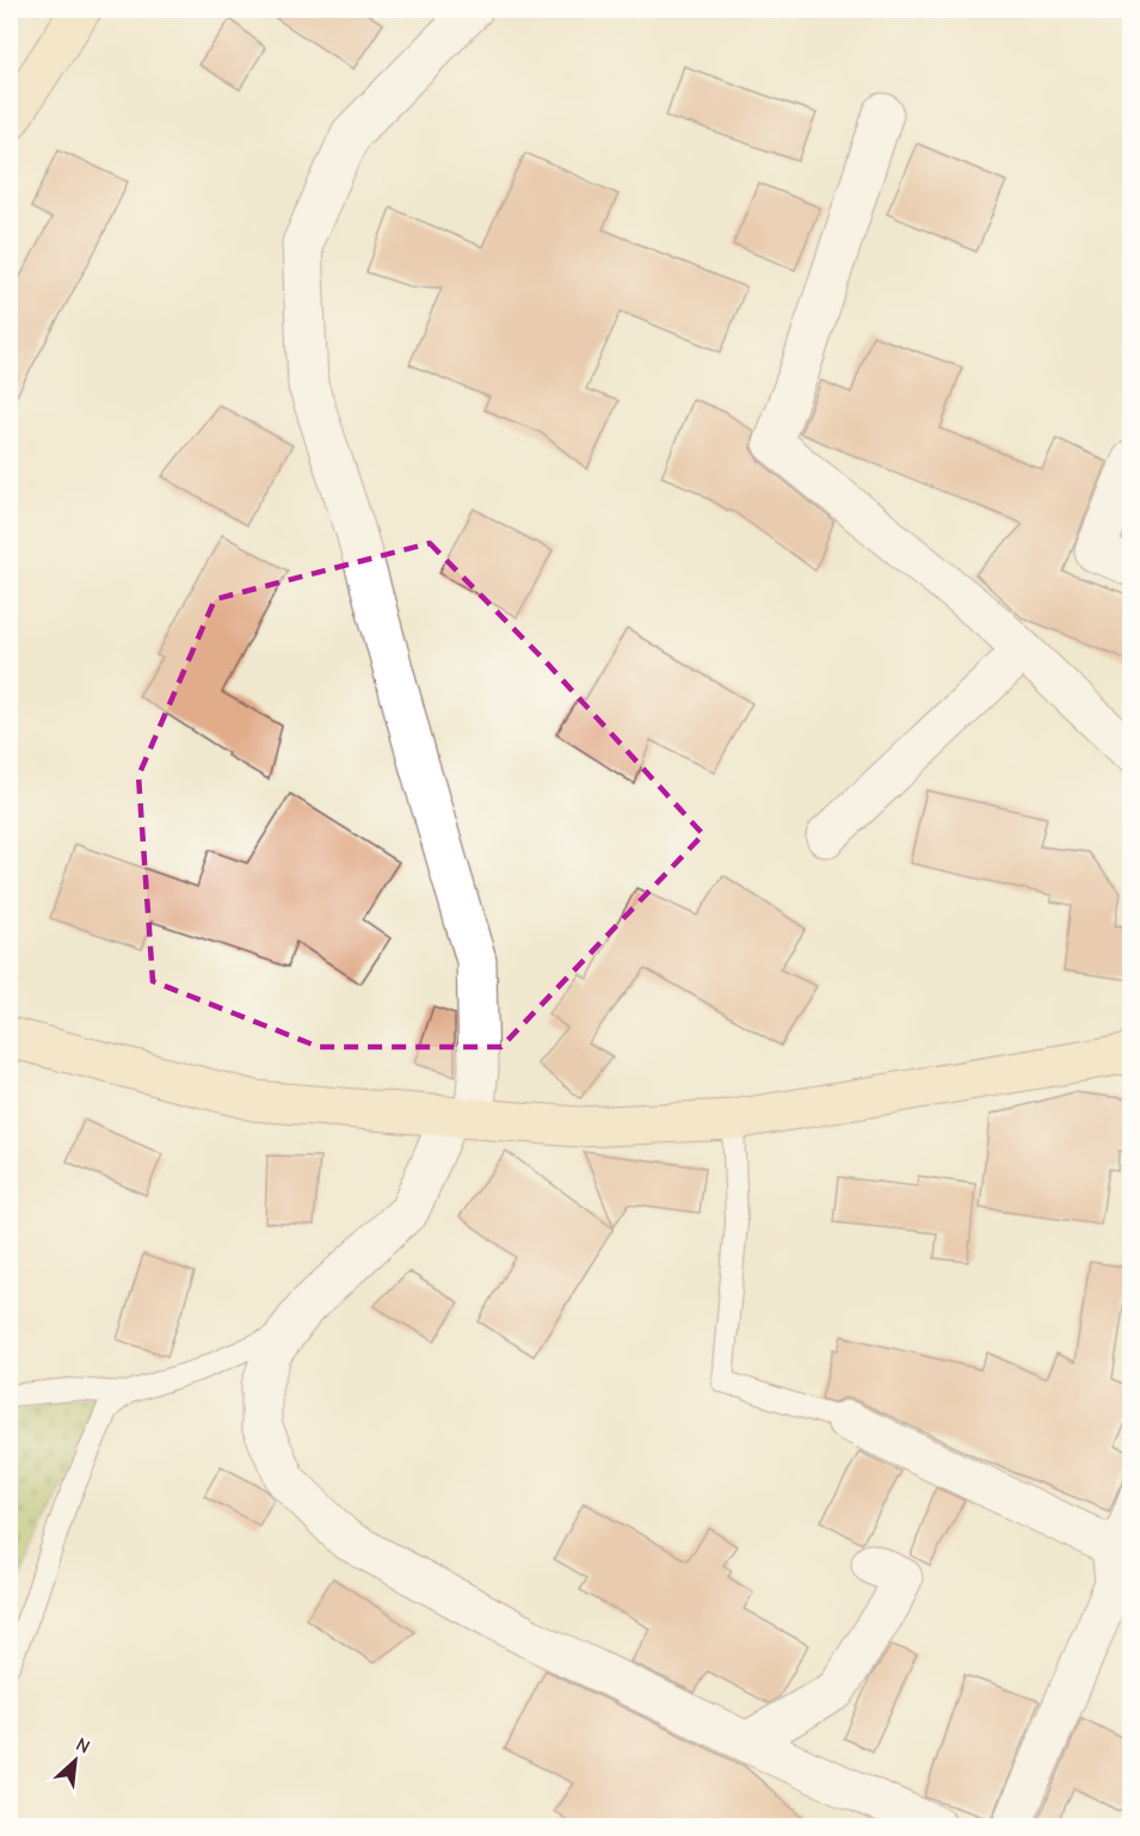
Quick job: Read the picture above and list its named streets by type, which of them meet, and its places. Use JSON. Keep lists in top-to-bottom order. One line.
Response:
{"north":"top right"}
